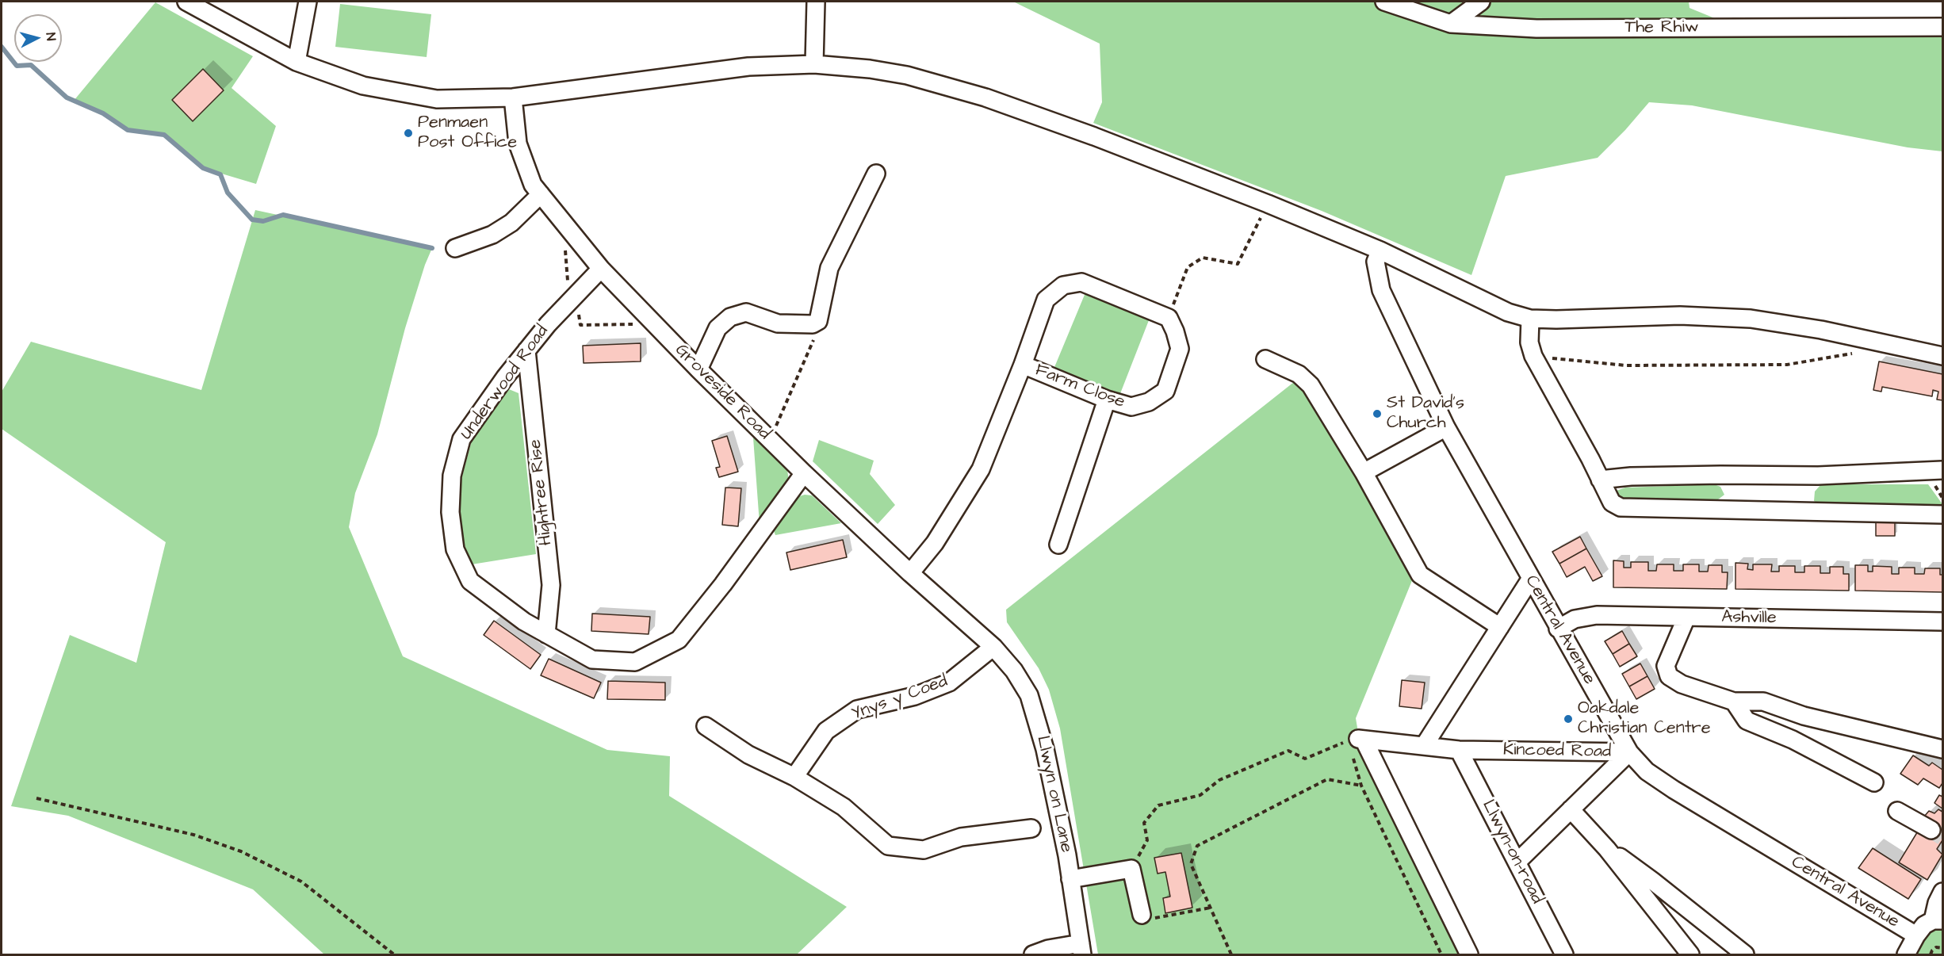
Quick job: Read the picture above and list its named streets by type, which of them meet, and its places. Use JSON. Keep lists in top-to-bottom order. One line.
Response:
{"streets":{"street":["The Rhiw","Underwood Road","Farm Close","Groveside Road","Hightree Rise","Ashville","Central Avenue","Ynys y Coed","Kincoed Road","Llwyn on Lane","Llwyn-on-road"]},"crossings":[["Underwood Road","Groveside Road"],["Underwood Road","Hightree Rise"],["Farm Close","Groveside Road"],["Groveside Road","Ynys y Coed"],["Groveside Road","Llwyn on Lane"],["Ashville","Central Avenue"],["Central Avenue","Kincoed Road"],["Ynys y Coed","Llwyn on Lane"],["Kincoed Road","Llwyn-on-road"]],"places":["Penmaen Post Office","St David's Church","Oakdale Christian Centre"],"north":"right"}
